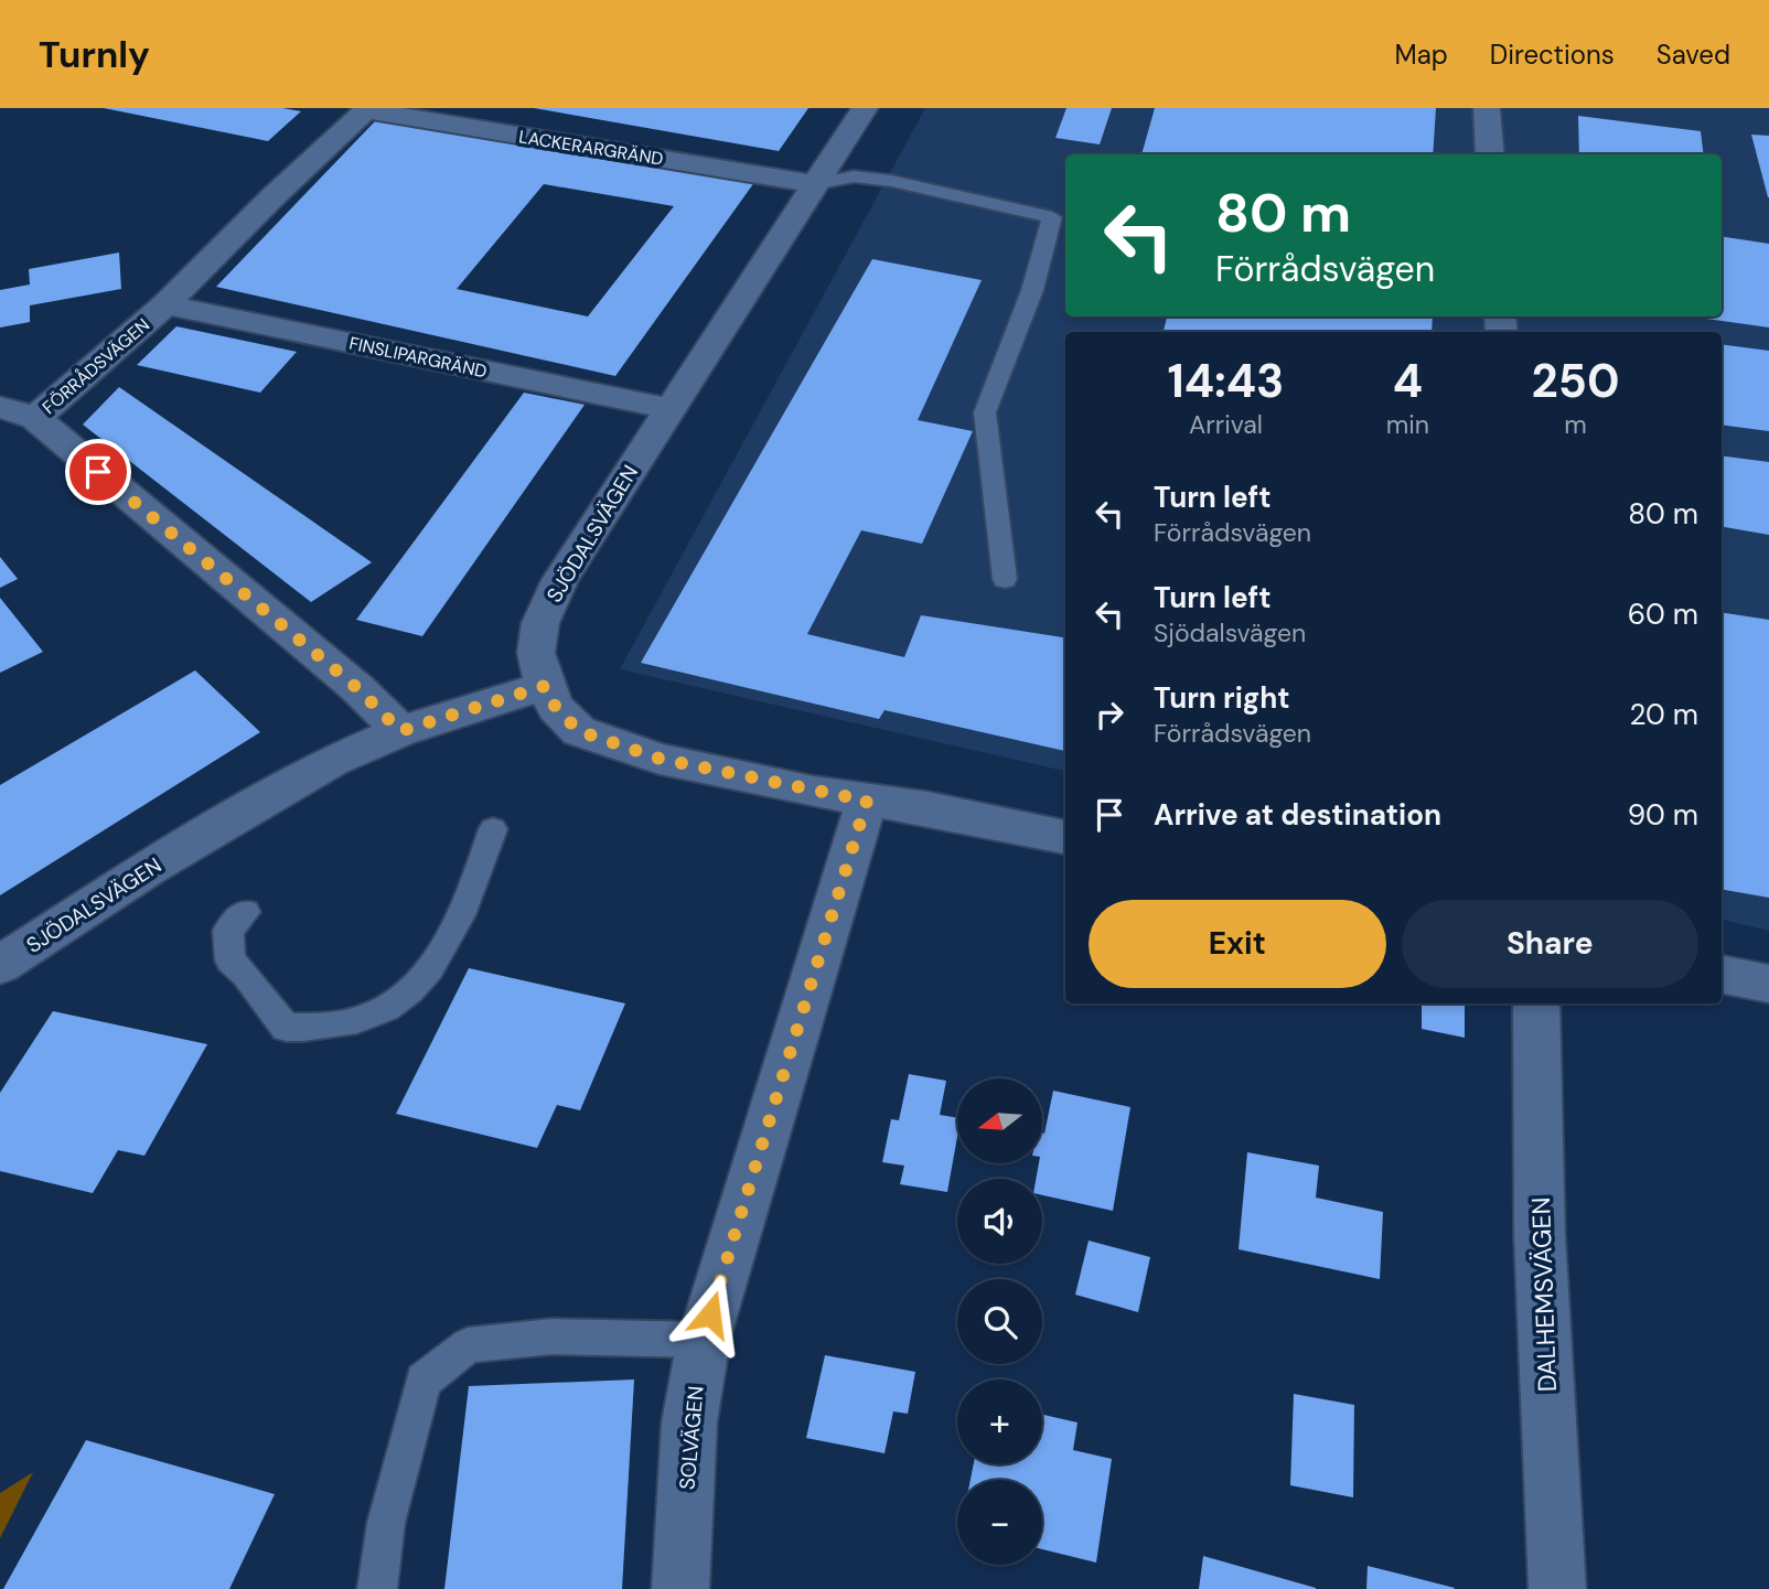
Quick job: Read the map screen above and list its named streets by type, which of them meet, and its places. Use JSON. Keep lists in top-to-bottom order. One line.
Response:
{"streets":{"street":["LACKERARGRÄND","FINSLIPARGRÄND","FÖRRÅDSVÄGEN","SJÖDALSVÄGEN","DALHEMSVÄGEN","SOLVÄGEN"]},"crossings":[["LACKERARGRÄND","FÖRRÅDSVÄGEN"],["LACKERARGRÄND","SJÖDALSVÄGEN"],["FINSLIPARGRÄND","FÖRRÅDSVÄGEN"],["FINSLIPARGRÄND","SJÖDALSVÄGEN"],["FÖRRÅDSVÄGEN","SJÖDALSVÄGEN"]],"north":"left","page":{"header":"Turnly","nav":["Map","Directions","Saved"],"turn":["80 m","Förrådsvägen"],"eta":["14:43","Arrival","4","min","250","m"],"list":[{"name":"Turn left","note":"Förrådsvägen","value":"80 m"},{"name":"Turn left","note":"Sjödalsvägen","value":"60 m"},{"name":"Turn right","note":"Förrådsvägen","value":"20 m"},{"name":"Arrive at destination","value":"90 m"}],"buttons":["Exit","Share"],"map_buttons":["+","−"]}}
